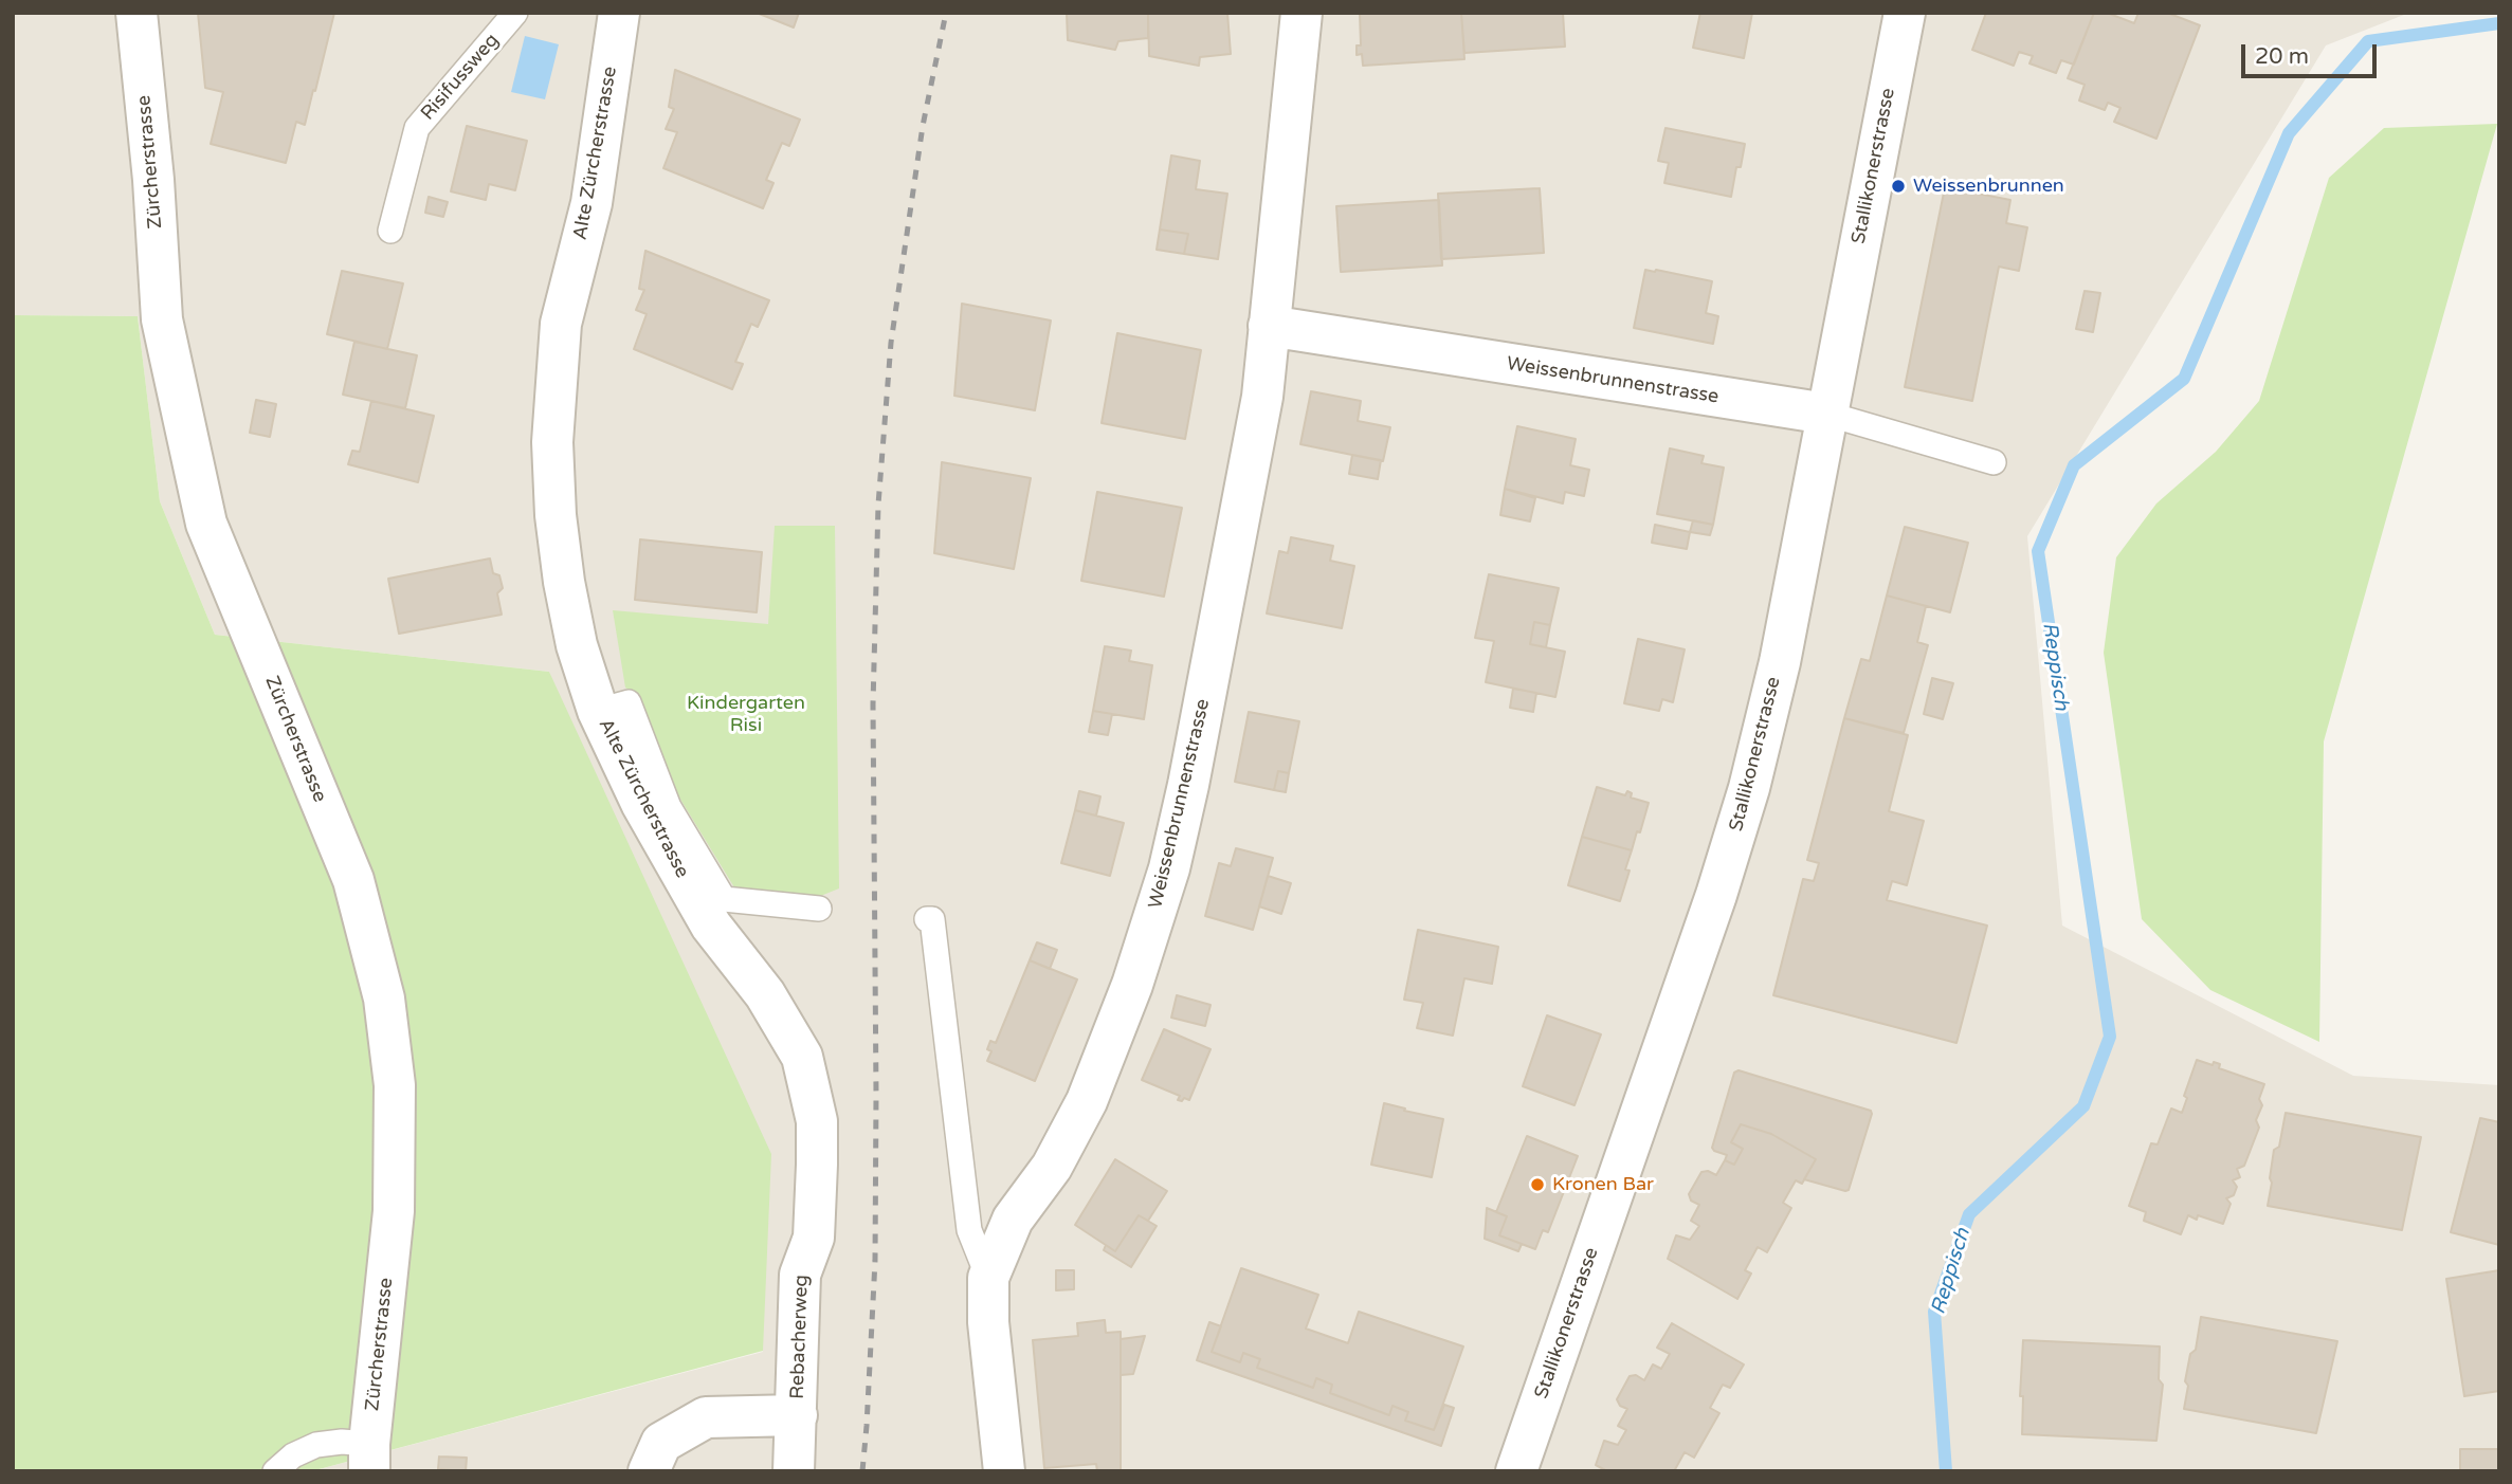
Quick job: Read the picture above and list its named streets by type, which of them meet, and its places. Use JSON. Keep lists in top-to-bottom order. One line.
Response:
{"streets":{"street":["Alte Zürcherstrasse","Zürcherstrasse","Stallikonerstrasse","Weissenbrunnenstrasse","Rebacherweg"],"lane":["Risifussweg"]},"crossings":[["Alte Zürcherstrasse","Rebacherweg"],["Stallikonerstrasse","Weissenbrunnenstrasse"]],"water":["Reppisch"],"parks":["Kindergarten Risi"],"places":["Weissenbrunnen","Kronen Bar"],"scale_bar":"20 m"}
